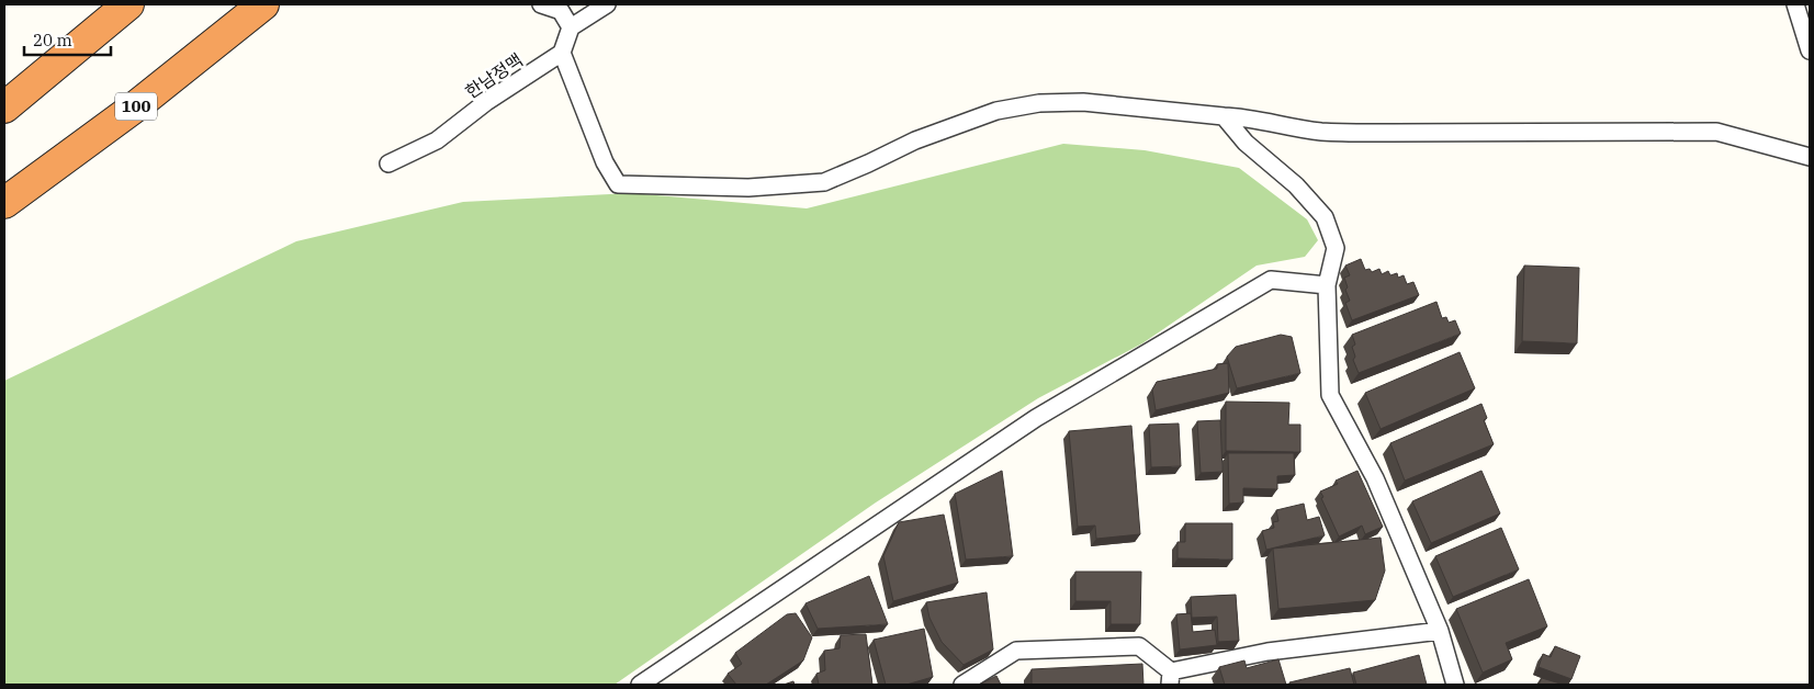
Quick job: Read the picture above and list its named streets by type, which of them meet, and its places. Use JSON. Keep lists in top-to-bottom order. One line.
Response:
{"streets":{"highway":["100"],"lane":["한남정맥"]},"scale_bar":"20 m"}
